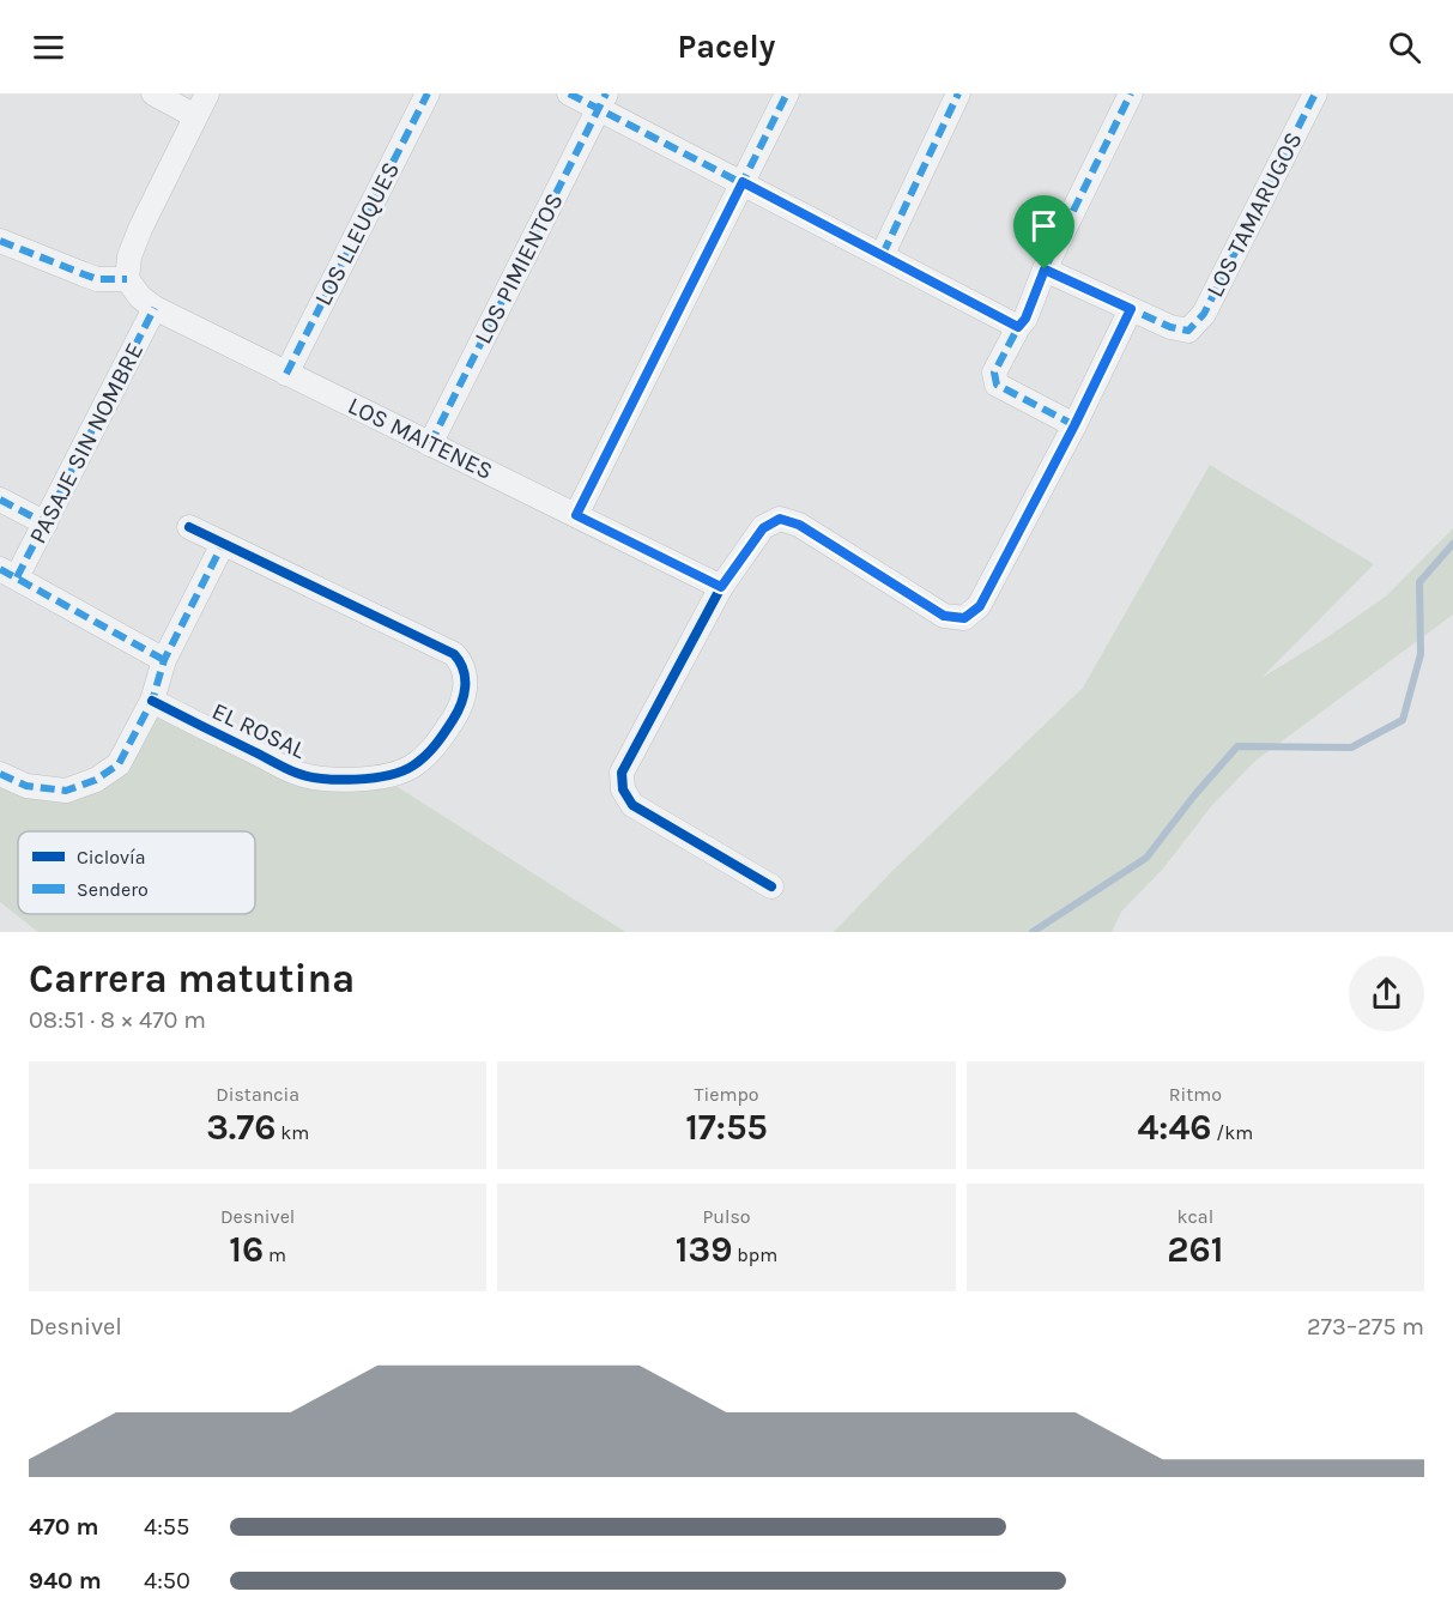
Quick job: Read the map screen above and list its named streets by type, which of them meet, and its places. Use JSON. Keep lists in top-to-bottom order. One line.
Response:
{"streets":{"street":["LOS TAMARUGOS","LOS LLEUQUES","LOS PIMIENTOS","LOS MAITENES","PASAJE SIN NOMBRE","EL ROSAL"]},"crossings":[["LOS LLEUQUES","LOS MAITENES"],["LOS PIMIENTOS","LOS MAITENES"],["LOS MAITENES","PASAJE SIN NOMBRE"]],"legend":["Ciclovía","Sendero"],"page":{"header":"Pacely","heading":["Carrera matutina","08:51 · 8 × 470 m"],"stats":[["Distancia","3.76 km"],["Tiempo","17:55"],["Ritmo","4:46 /km"],["Desnivel","16 m"],["Pulso","139 bpm"],["kcal","261"]],"chart":["Desnivel","273–275 m"],"list":[{"name":"470 m","note":"4:55"},{"name":"940 m","note":"4:50"}]}}
